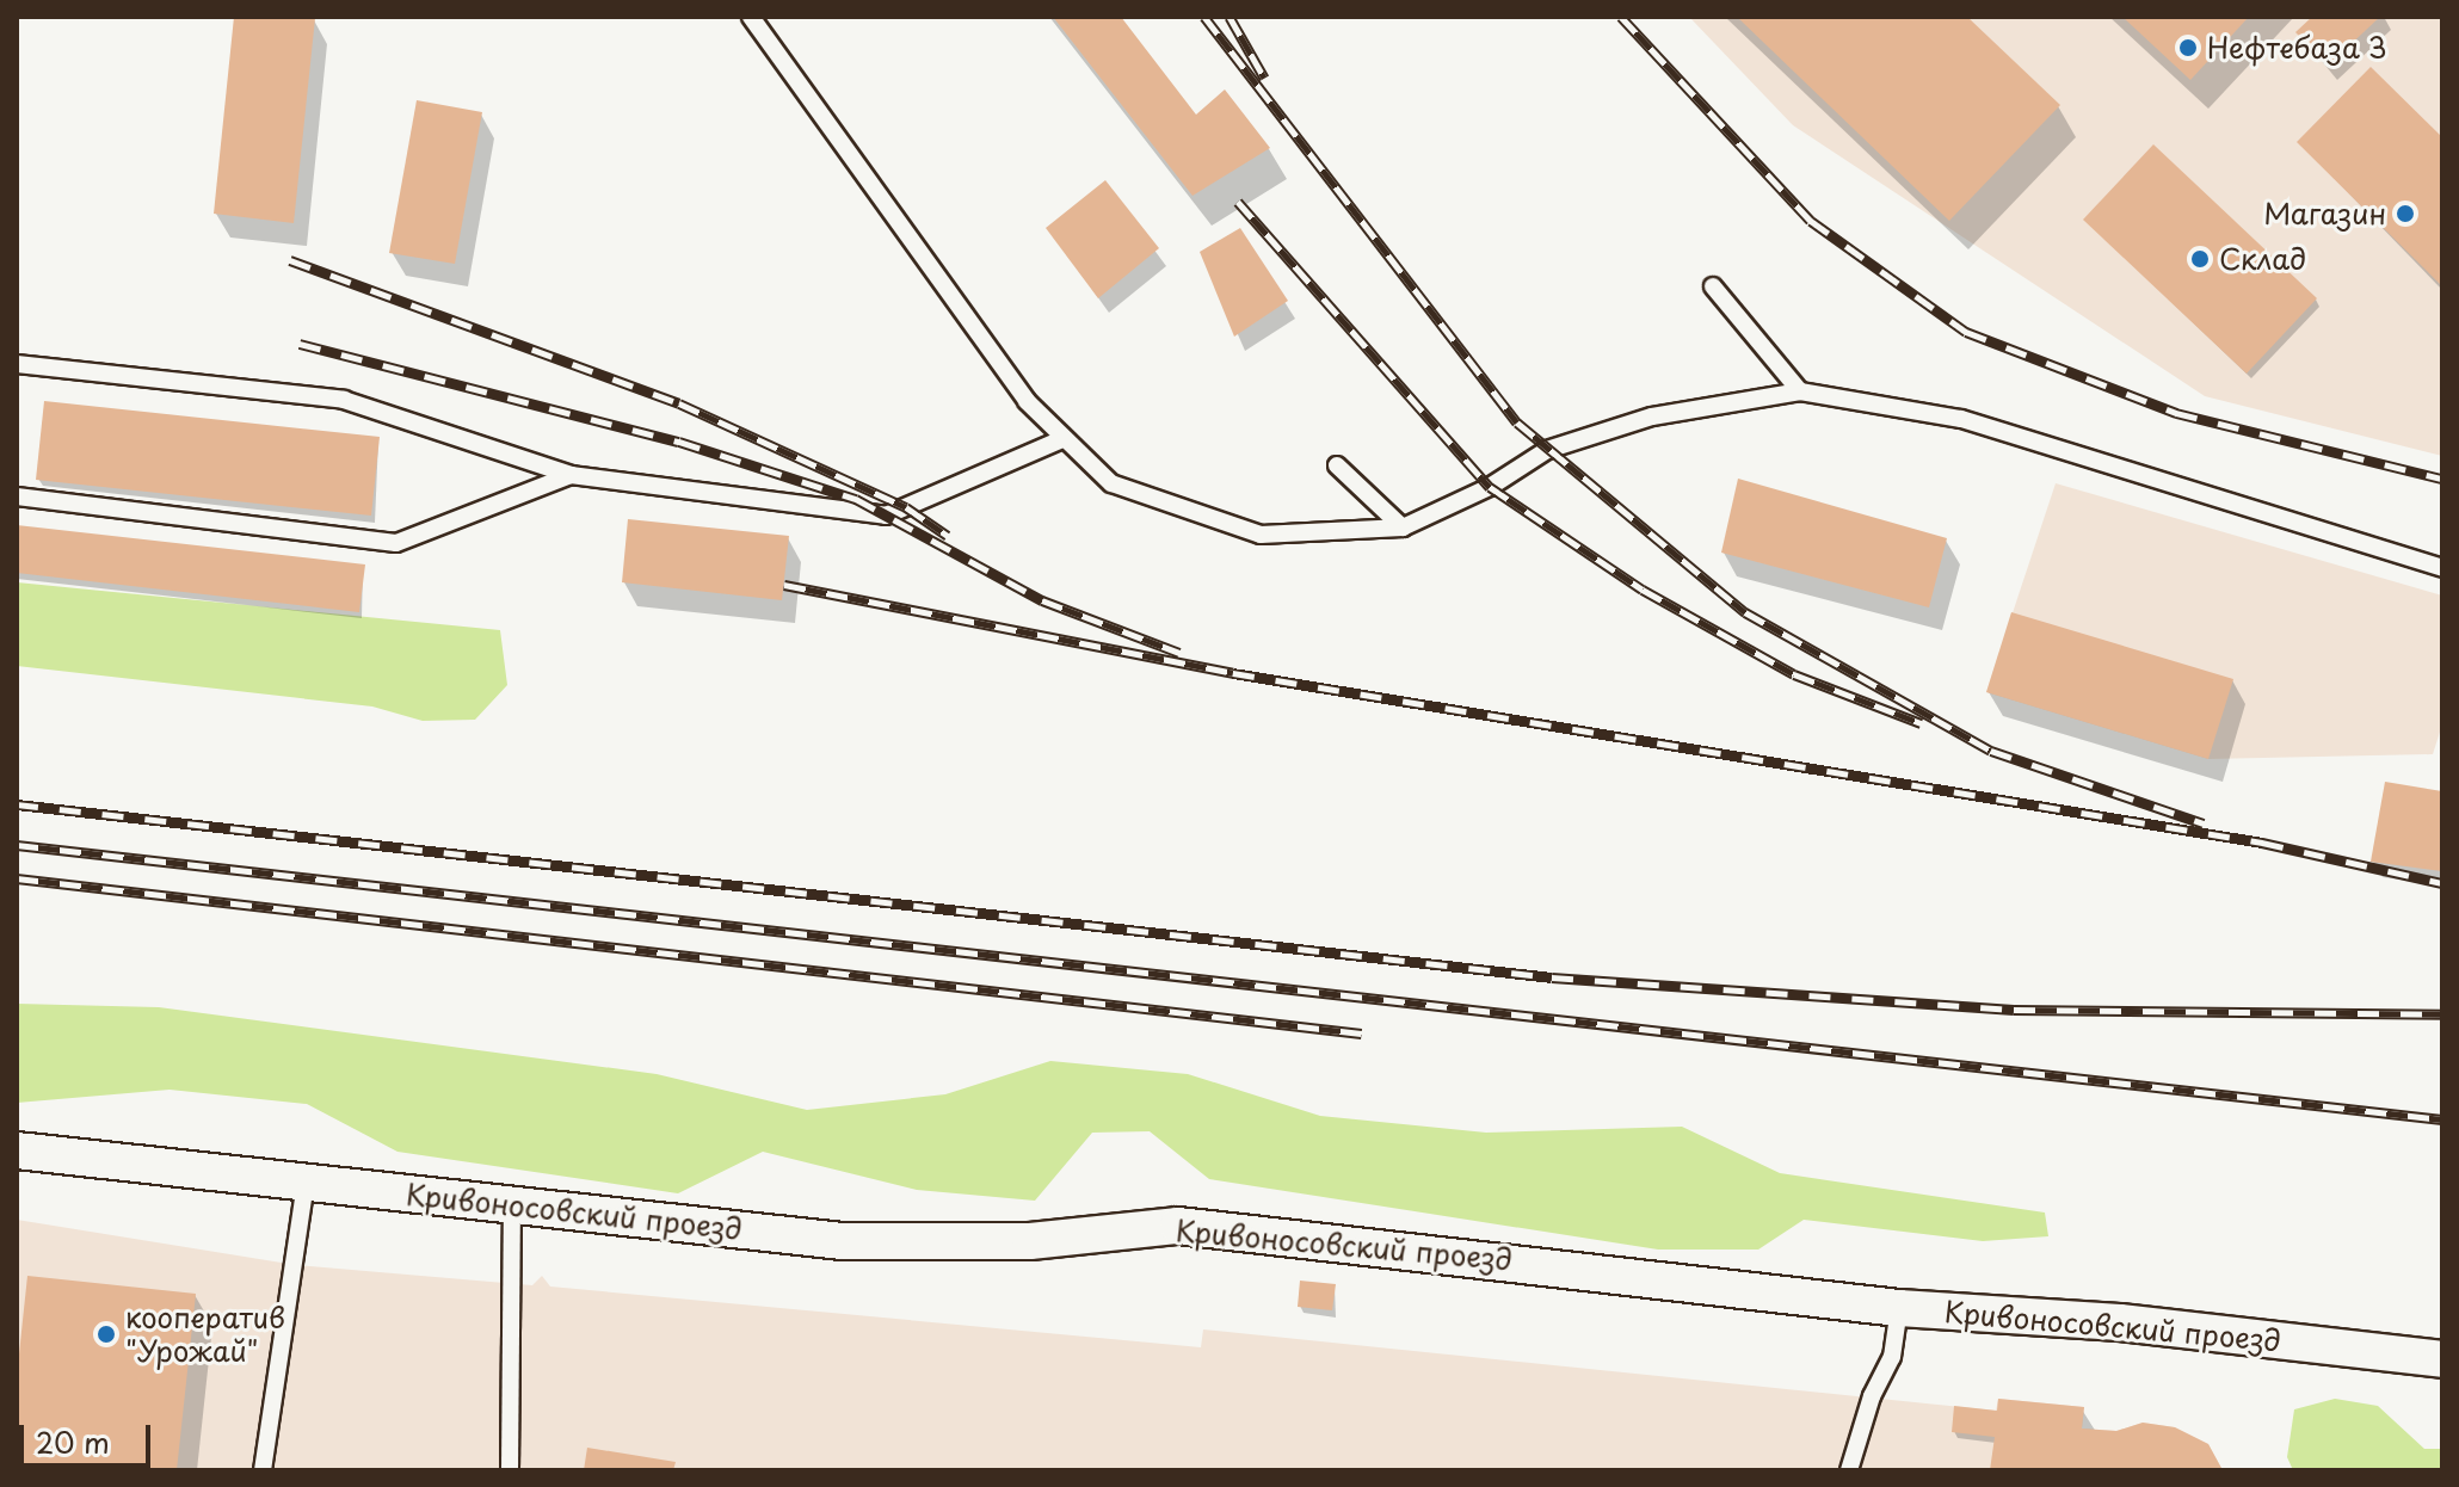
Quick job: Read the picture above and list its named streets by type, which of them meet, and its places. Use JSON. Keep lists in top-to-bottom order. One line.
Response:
{"streets":{"street":["Кривоносовский проезд"]},"places":["Нефтебаза 3","Магазин","Склад","кооператив \"Урожай\""],"scale_bar":"20 m"}
